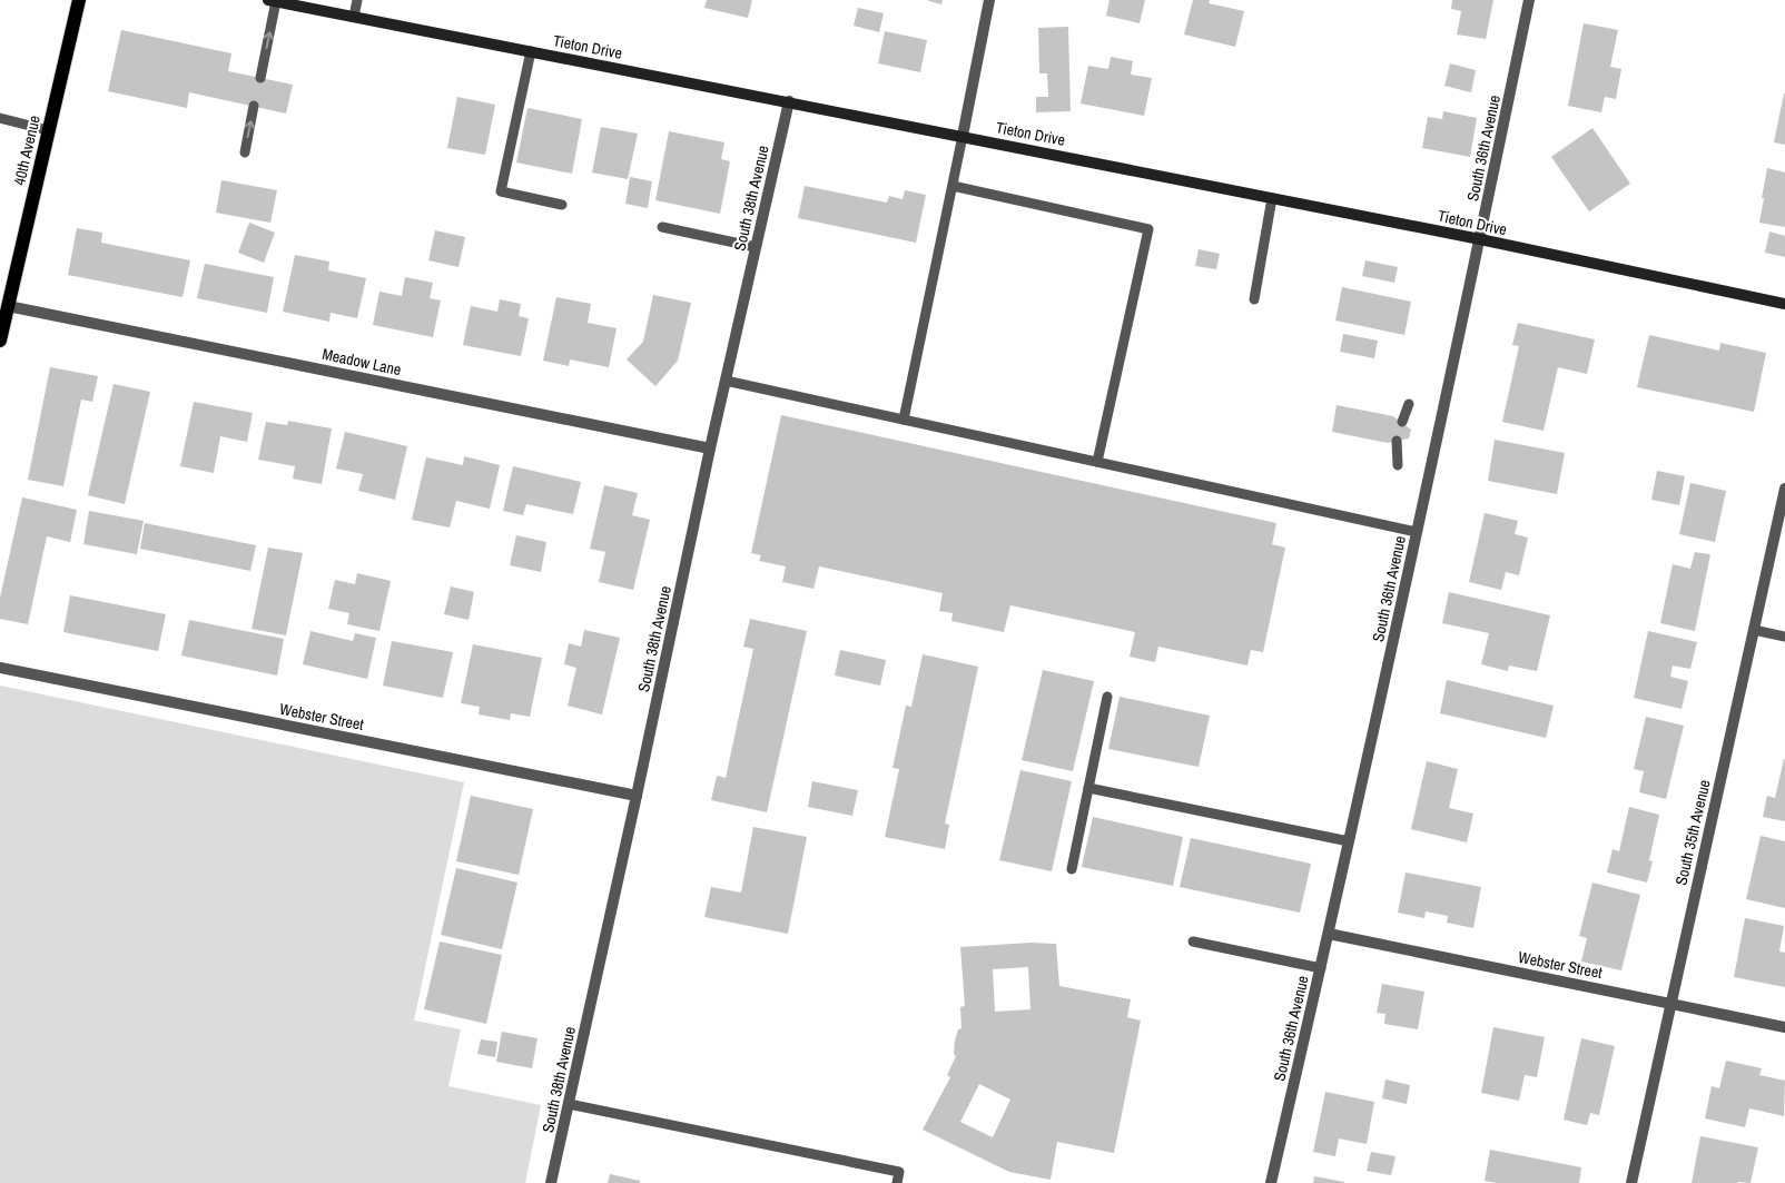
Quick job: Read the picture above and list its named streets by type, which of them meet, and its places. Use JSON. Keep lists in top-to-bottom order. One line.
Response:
{"streets":{"main road":["Tieton Drive","40th Avenue"],"street":["South 36th Avenue","South 38th Avenue","Meadow Lane","Webster Street","South 35th Avenue"]},"crossings":[["Tieton Drive","South 36th Avenue"],["Tieton Drive","South 38th Avenue"],["South 36th Avenue","Webster Street"],["40th Avenue","Meadow Lane"],["South 38th Avenue","Meadow Lane"],["South 38th Avenue","Webster Street"],["Webster Street","South 35th Avenue"]]}
